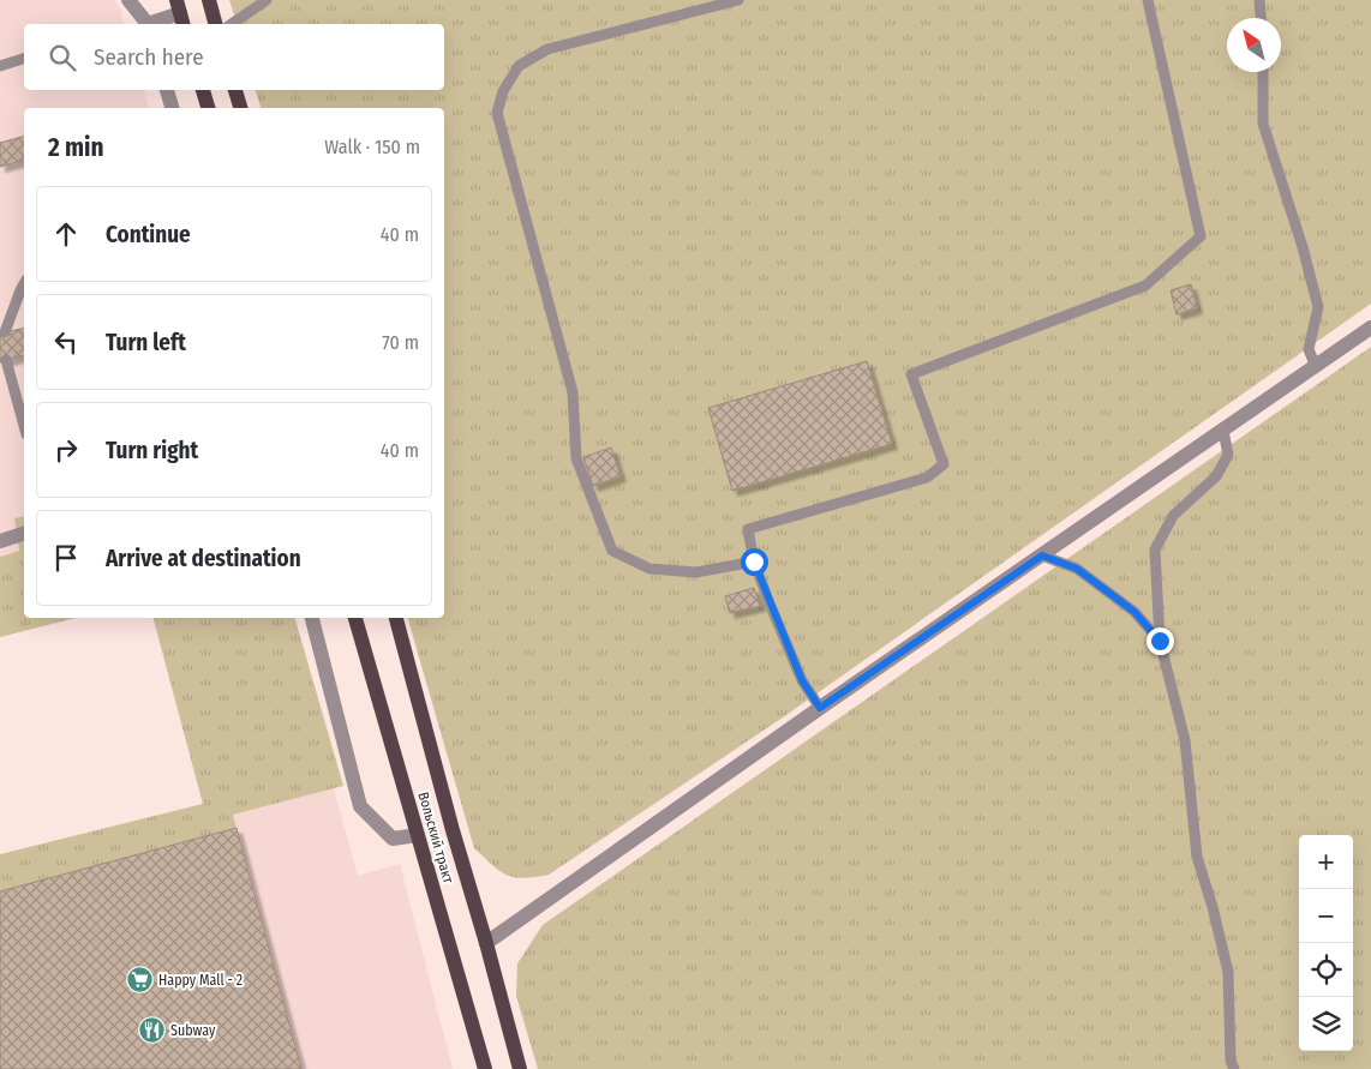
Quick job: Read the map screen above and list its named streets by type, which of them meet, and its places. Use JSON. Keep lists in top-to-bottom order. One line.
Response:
{"streets":{"main road":["Вольский тракт"]},"places":{"supermarket":["Happy Mall - 2"],"restaurant":["Subway"]},"north":"top left","page":{"search":"Search here","heading":["2 min","Walk · 150 m"],"list":[["Continue","40 m"],["Turn left","70 m"],["Turn right","40 m"],"Arrive at destination"],"map_buttons":["+","−"]}}
